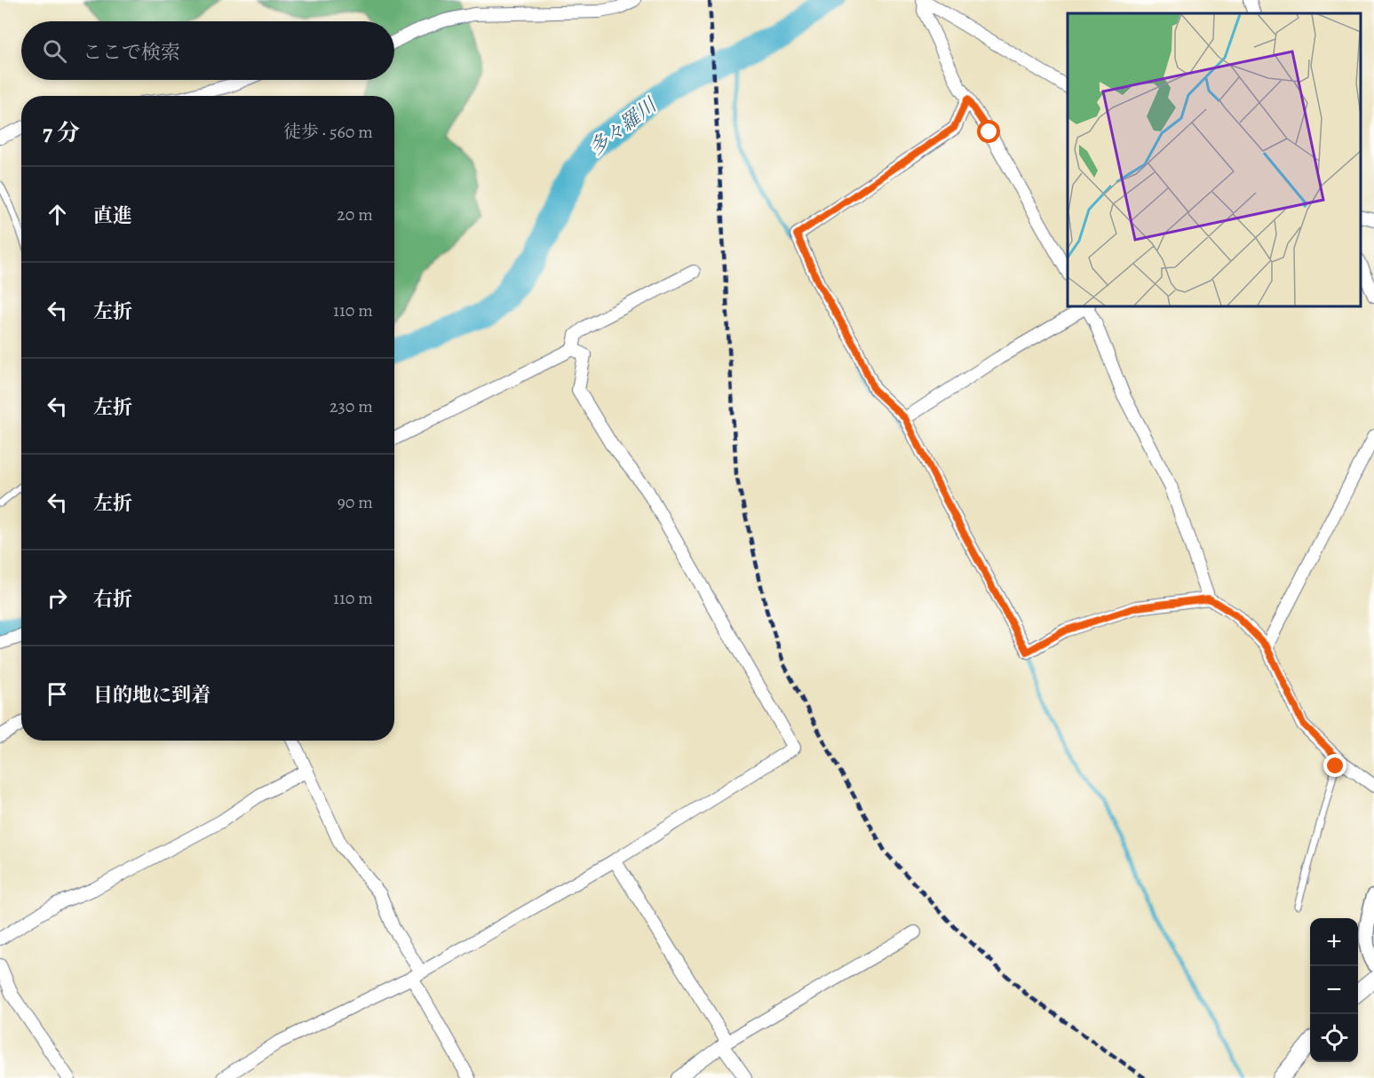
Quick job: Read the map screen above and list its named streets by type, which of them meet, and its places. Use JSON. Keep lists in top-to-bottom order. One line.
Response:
{"water":["多々羅川"],"page":{"search":"ここで検索","heading":["7 分","徒歩 · 560 m"],"list":[["直進","20 m"],["左折","110 m"],["左折","230 m"],["左折","90 m"],["右折","110 m"],"目的地に到着"],"map_buttons":["+","−"]}}
